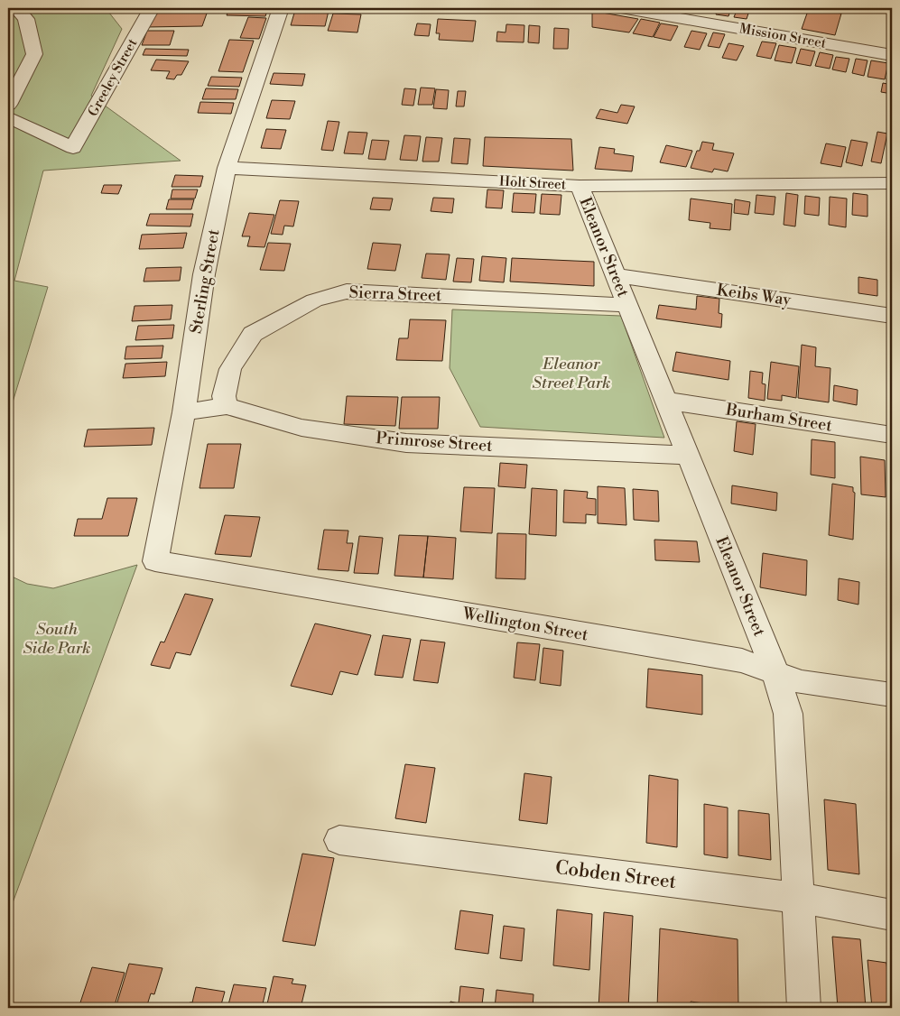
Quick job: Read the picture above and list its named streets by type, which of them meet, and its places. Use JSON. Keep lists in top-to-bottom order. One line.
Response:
{"streets":{"street":["Mission Street","Greeley Street","Holt Street","Eleanor Street","Sterling Street","Sierra Street","Keibs Way","Burham Street","Primrose Street","Wellington Street","Cobden Street"]},"crossings":[["Holt Street","Eleanor Street"],["Holt Street","Sterling Street"],["Eleanor Street","Sierra Street"],["Eleanor Street","Keibs Way"],["Eleanor Street","Burham Street"],["Eleanor Street","Primrose Street"],["Eleanor Street","Wellington Street"],["Eleanor Street","Cobden Street"],["Sterling Street","Primrose Street"],["Sterling Street","Wellington Street"],["Sierra Street","Primrose Street"]],"parks":["Eleanor Street Park","South Side Park"]}
